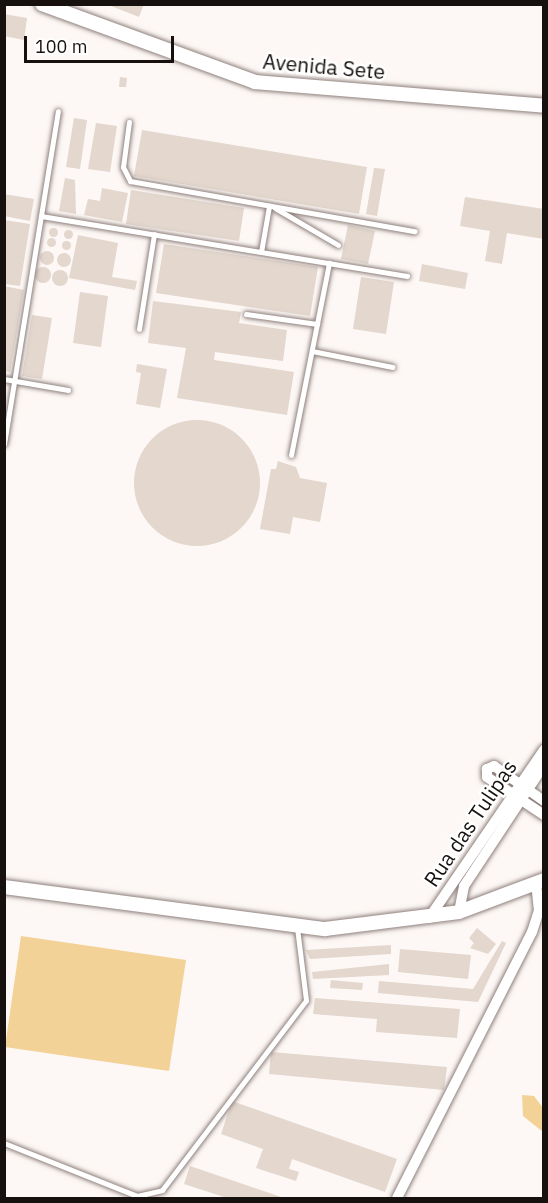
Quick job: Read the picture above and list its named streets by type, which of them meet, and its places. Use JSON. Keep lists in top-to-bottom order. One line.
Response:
{"streets":{"main road":["Avenida Sete"],"street":["Rua das Tulipas"]},"scale_bar":"100 m"}
